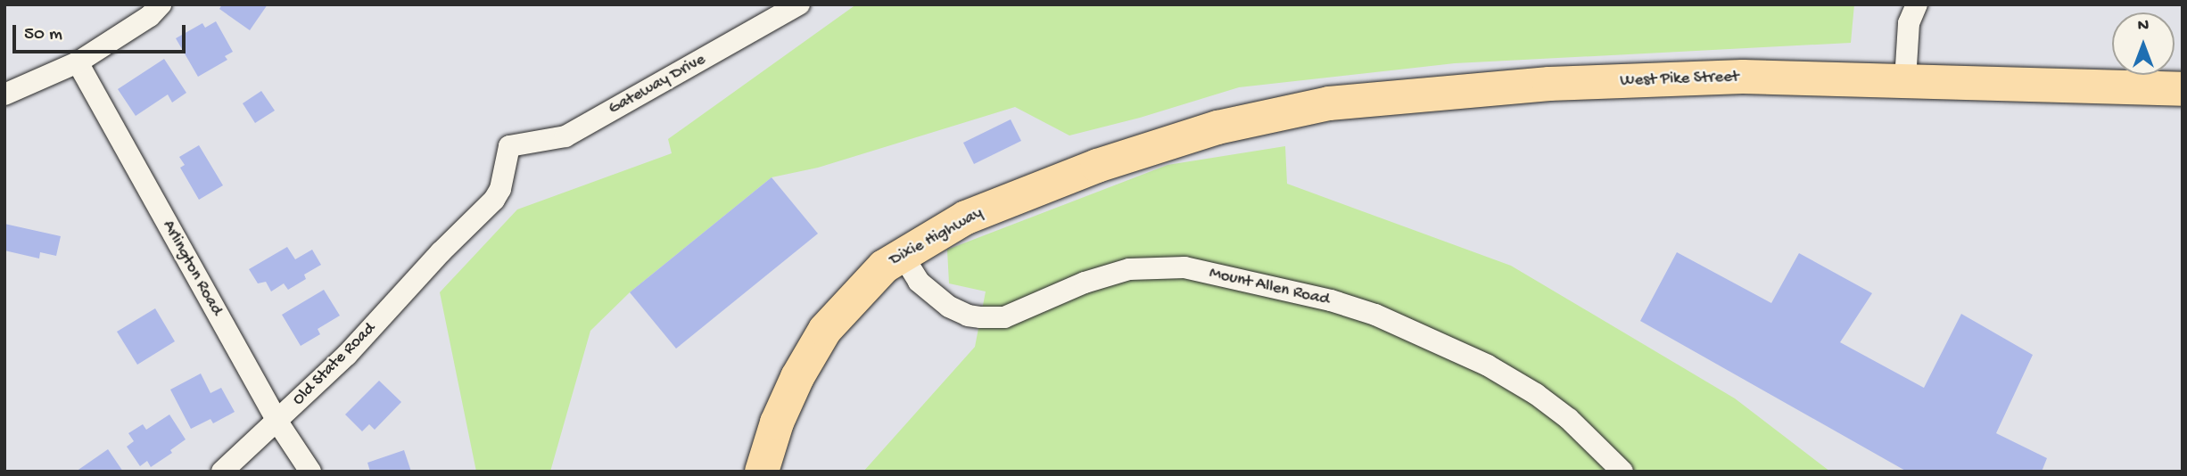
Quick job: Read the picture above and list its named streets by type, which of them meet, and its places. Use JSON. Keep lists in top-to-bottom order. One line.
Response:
{"streets":{"main road":["West Pike Street","Dixie Highway"],"street":["Gateway Drive","Arlington Road","Mount Allen Road","Old State Road"]},"crossings":[["West Pike Street","Dixie Highway"],["Gateway Drive","Old State Road"],["Dixie Highway","Mount Allen Road"],["Arlington Road","Old State Road"]],"scale_bar":"50 m","north":"top"}
